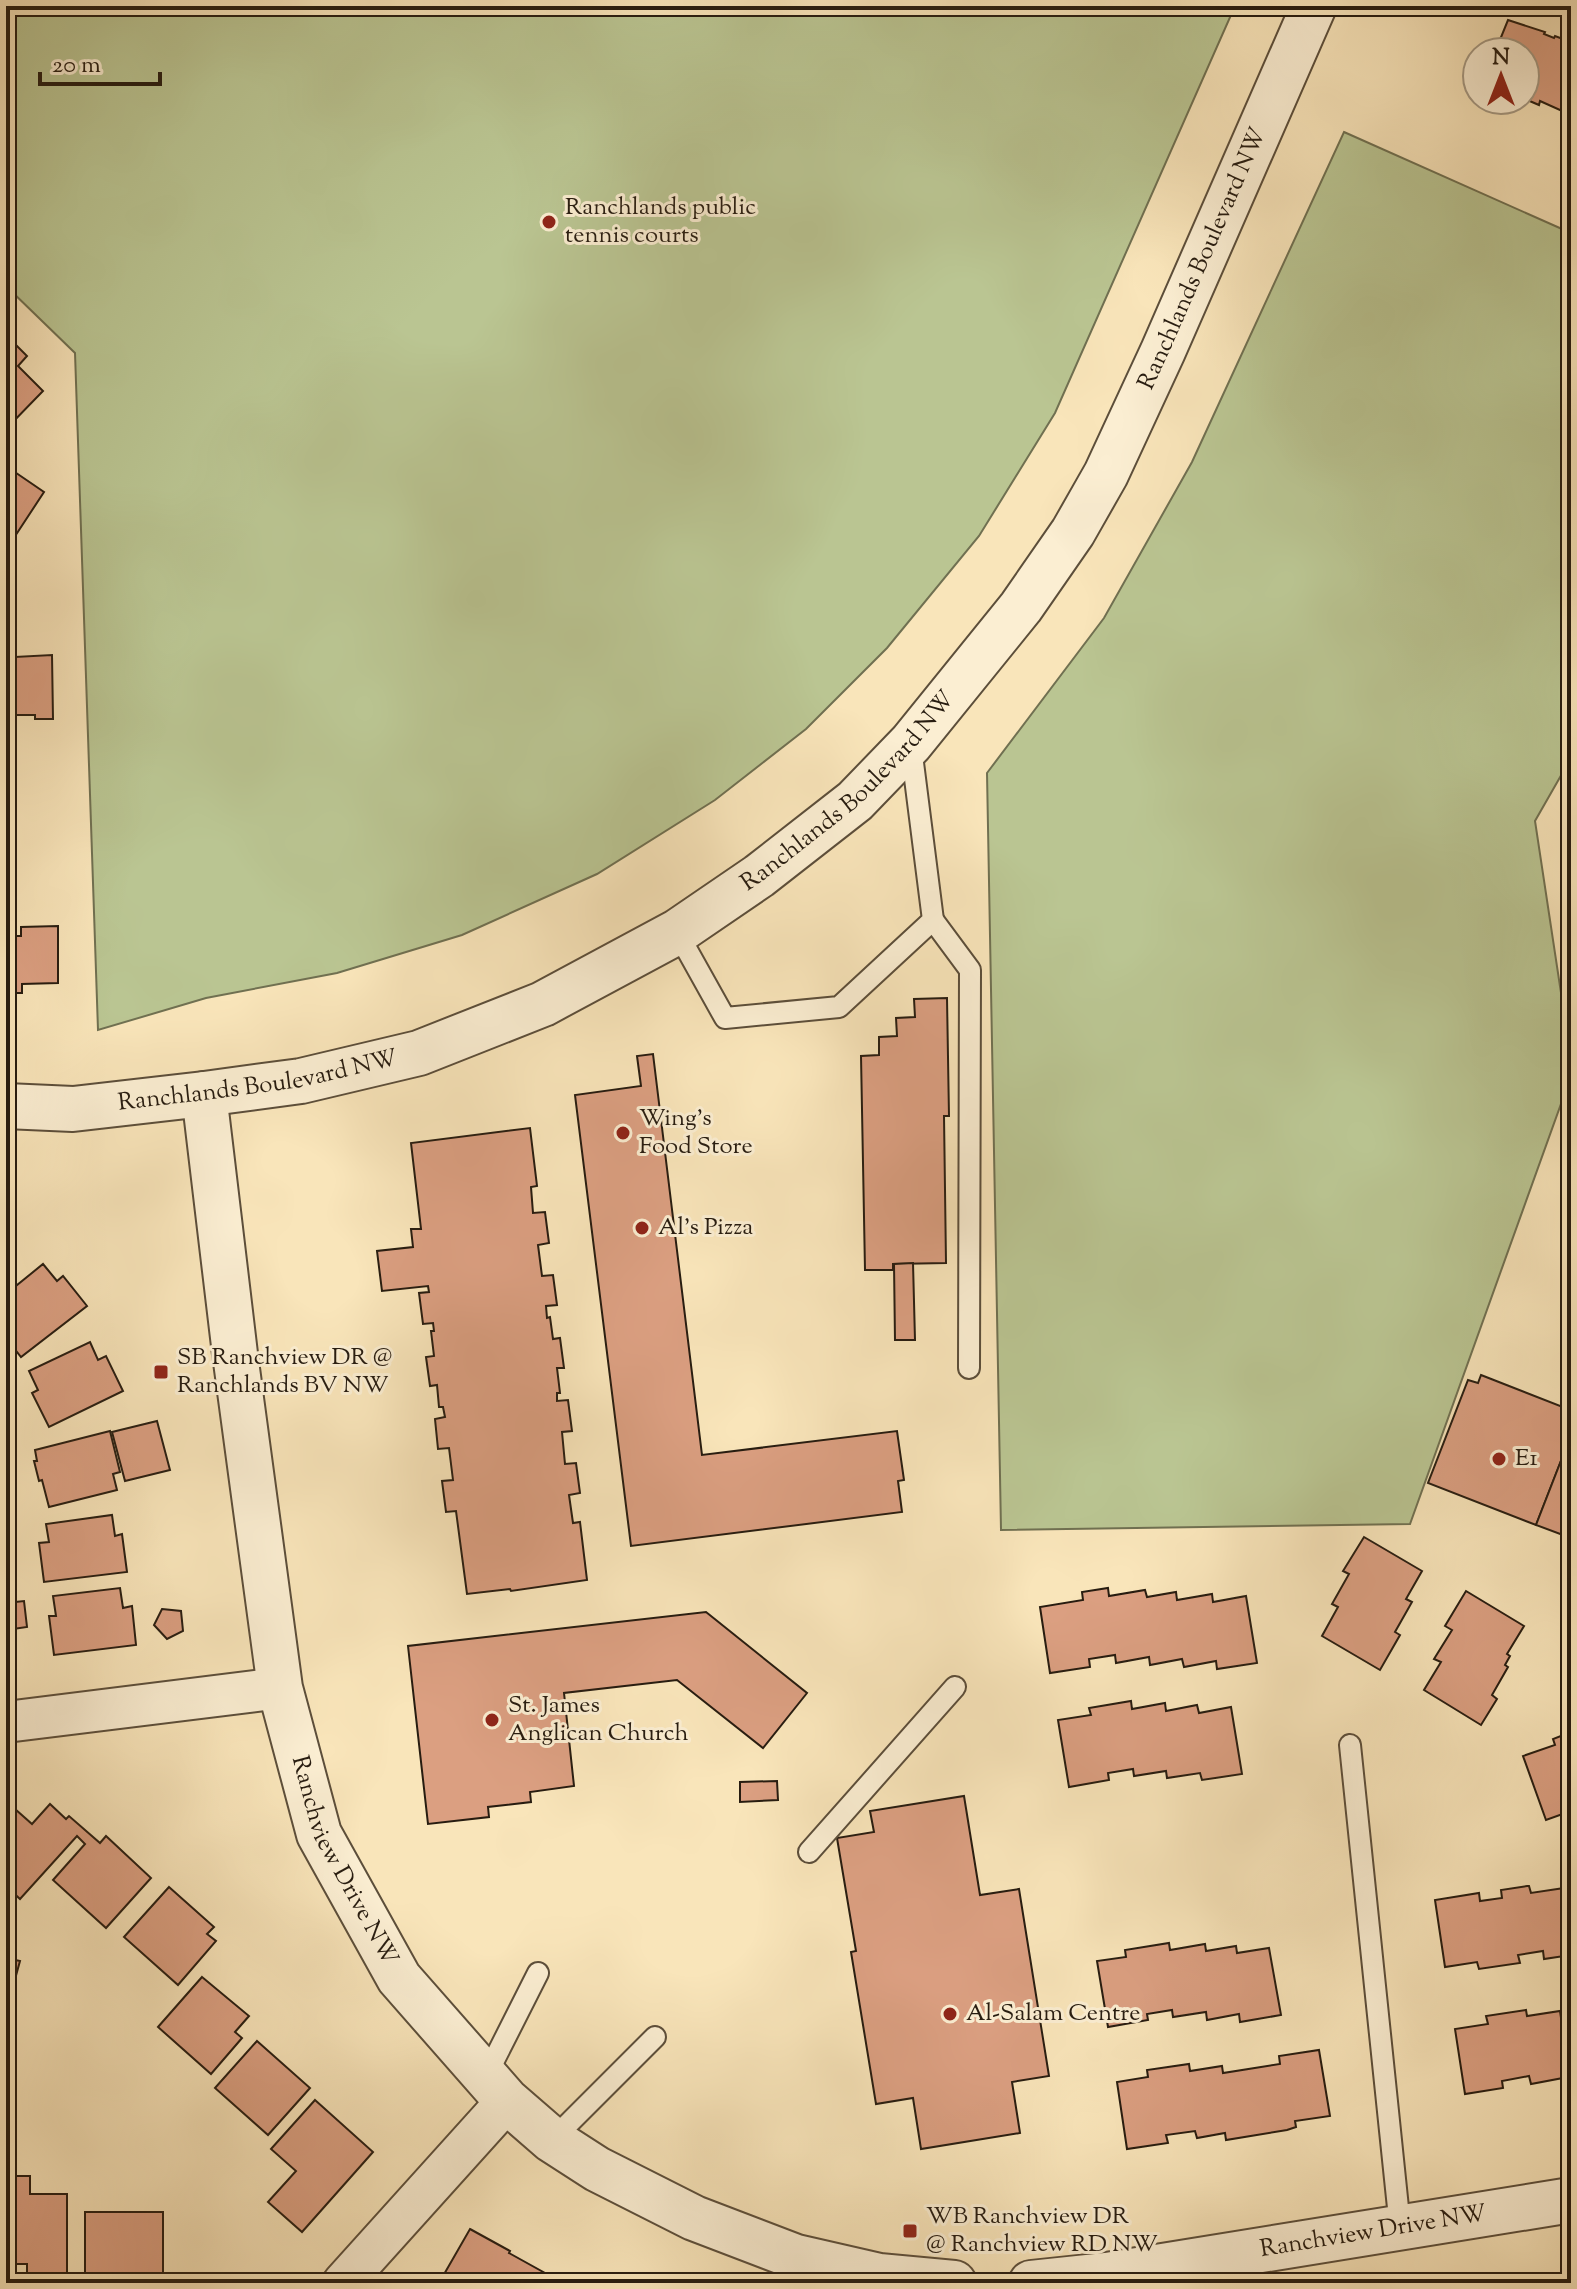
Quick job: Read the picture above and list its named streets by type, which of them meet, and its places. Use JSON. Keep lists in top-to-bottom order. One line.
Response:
{"streets":{"street":["Ranchlands Boulevard NW","Ranchview Drive NW"]},"crossings":[["Ranchlands Boulevard NW","Ranchview Drive NW"]],"places":{"other":["Ranchlands public tennis courts","Wing's Food Store","Al's Pizza","E1","St. James Anglican Church","Al-Salam Centre"],"transit":["SB Ranchview DR @ Ranchlands BV NW","WB Ranchview DR @ Ranchview RD NW"]},"scale_bar":"20 m","north":"top"}
